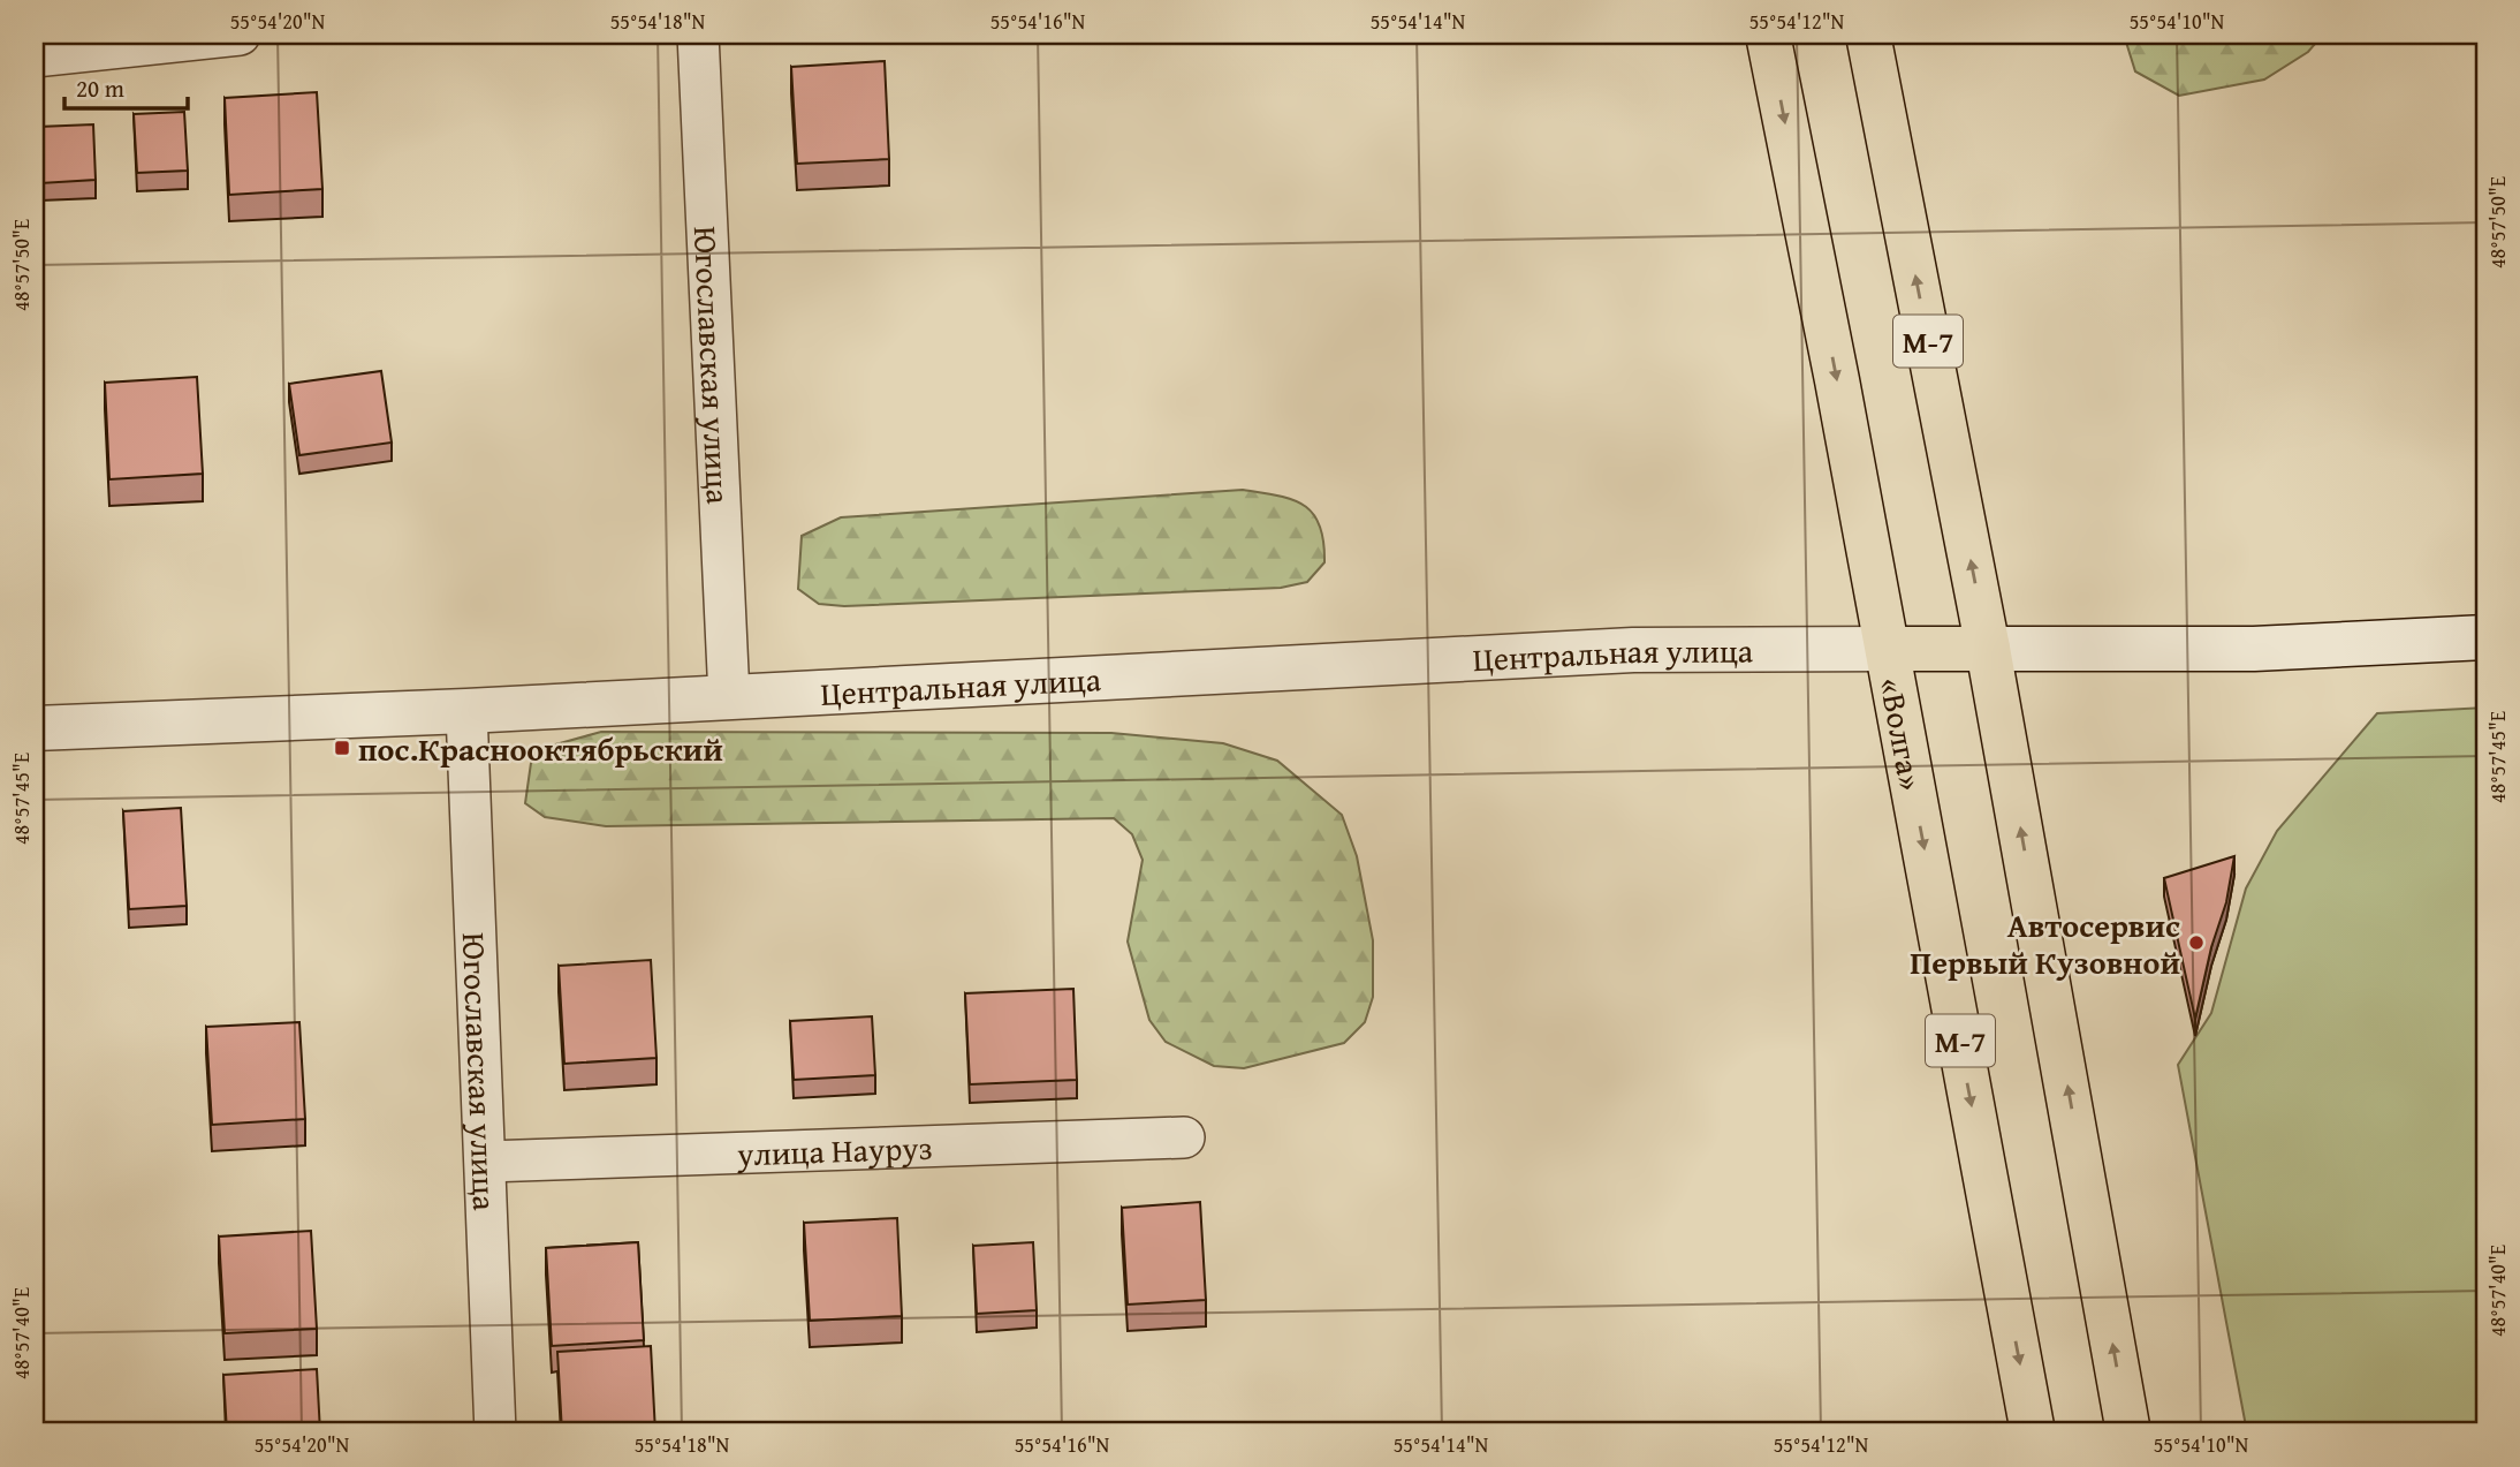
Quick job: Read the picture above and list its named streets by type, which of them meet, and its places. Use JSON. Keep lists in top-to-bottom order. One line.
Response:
{"streets":{"highway":["М-7","«Волга»"],"street":["Югославская улица","Центральная улица","улица Науруз"]},"crossings":[["Югославская улица","Центральная улица"],["Югославская улица","улица Науруз"],["Центральная улица","«Волга»"]],"places":{"transit":["пос.Краснооктябрьский"],"other":["Автосервис Первый Кузовной"]},"scale_bar":"20 m","coordinates":["55°54'20\"N","55°54'18\"N","55°54'16\"N","55°54'14\"N","55°54'12\"N","55°54'10\"N","48°57'50\"E","48°57'45\"E","48°57'40\"E"]}
